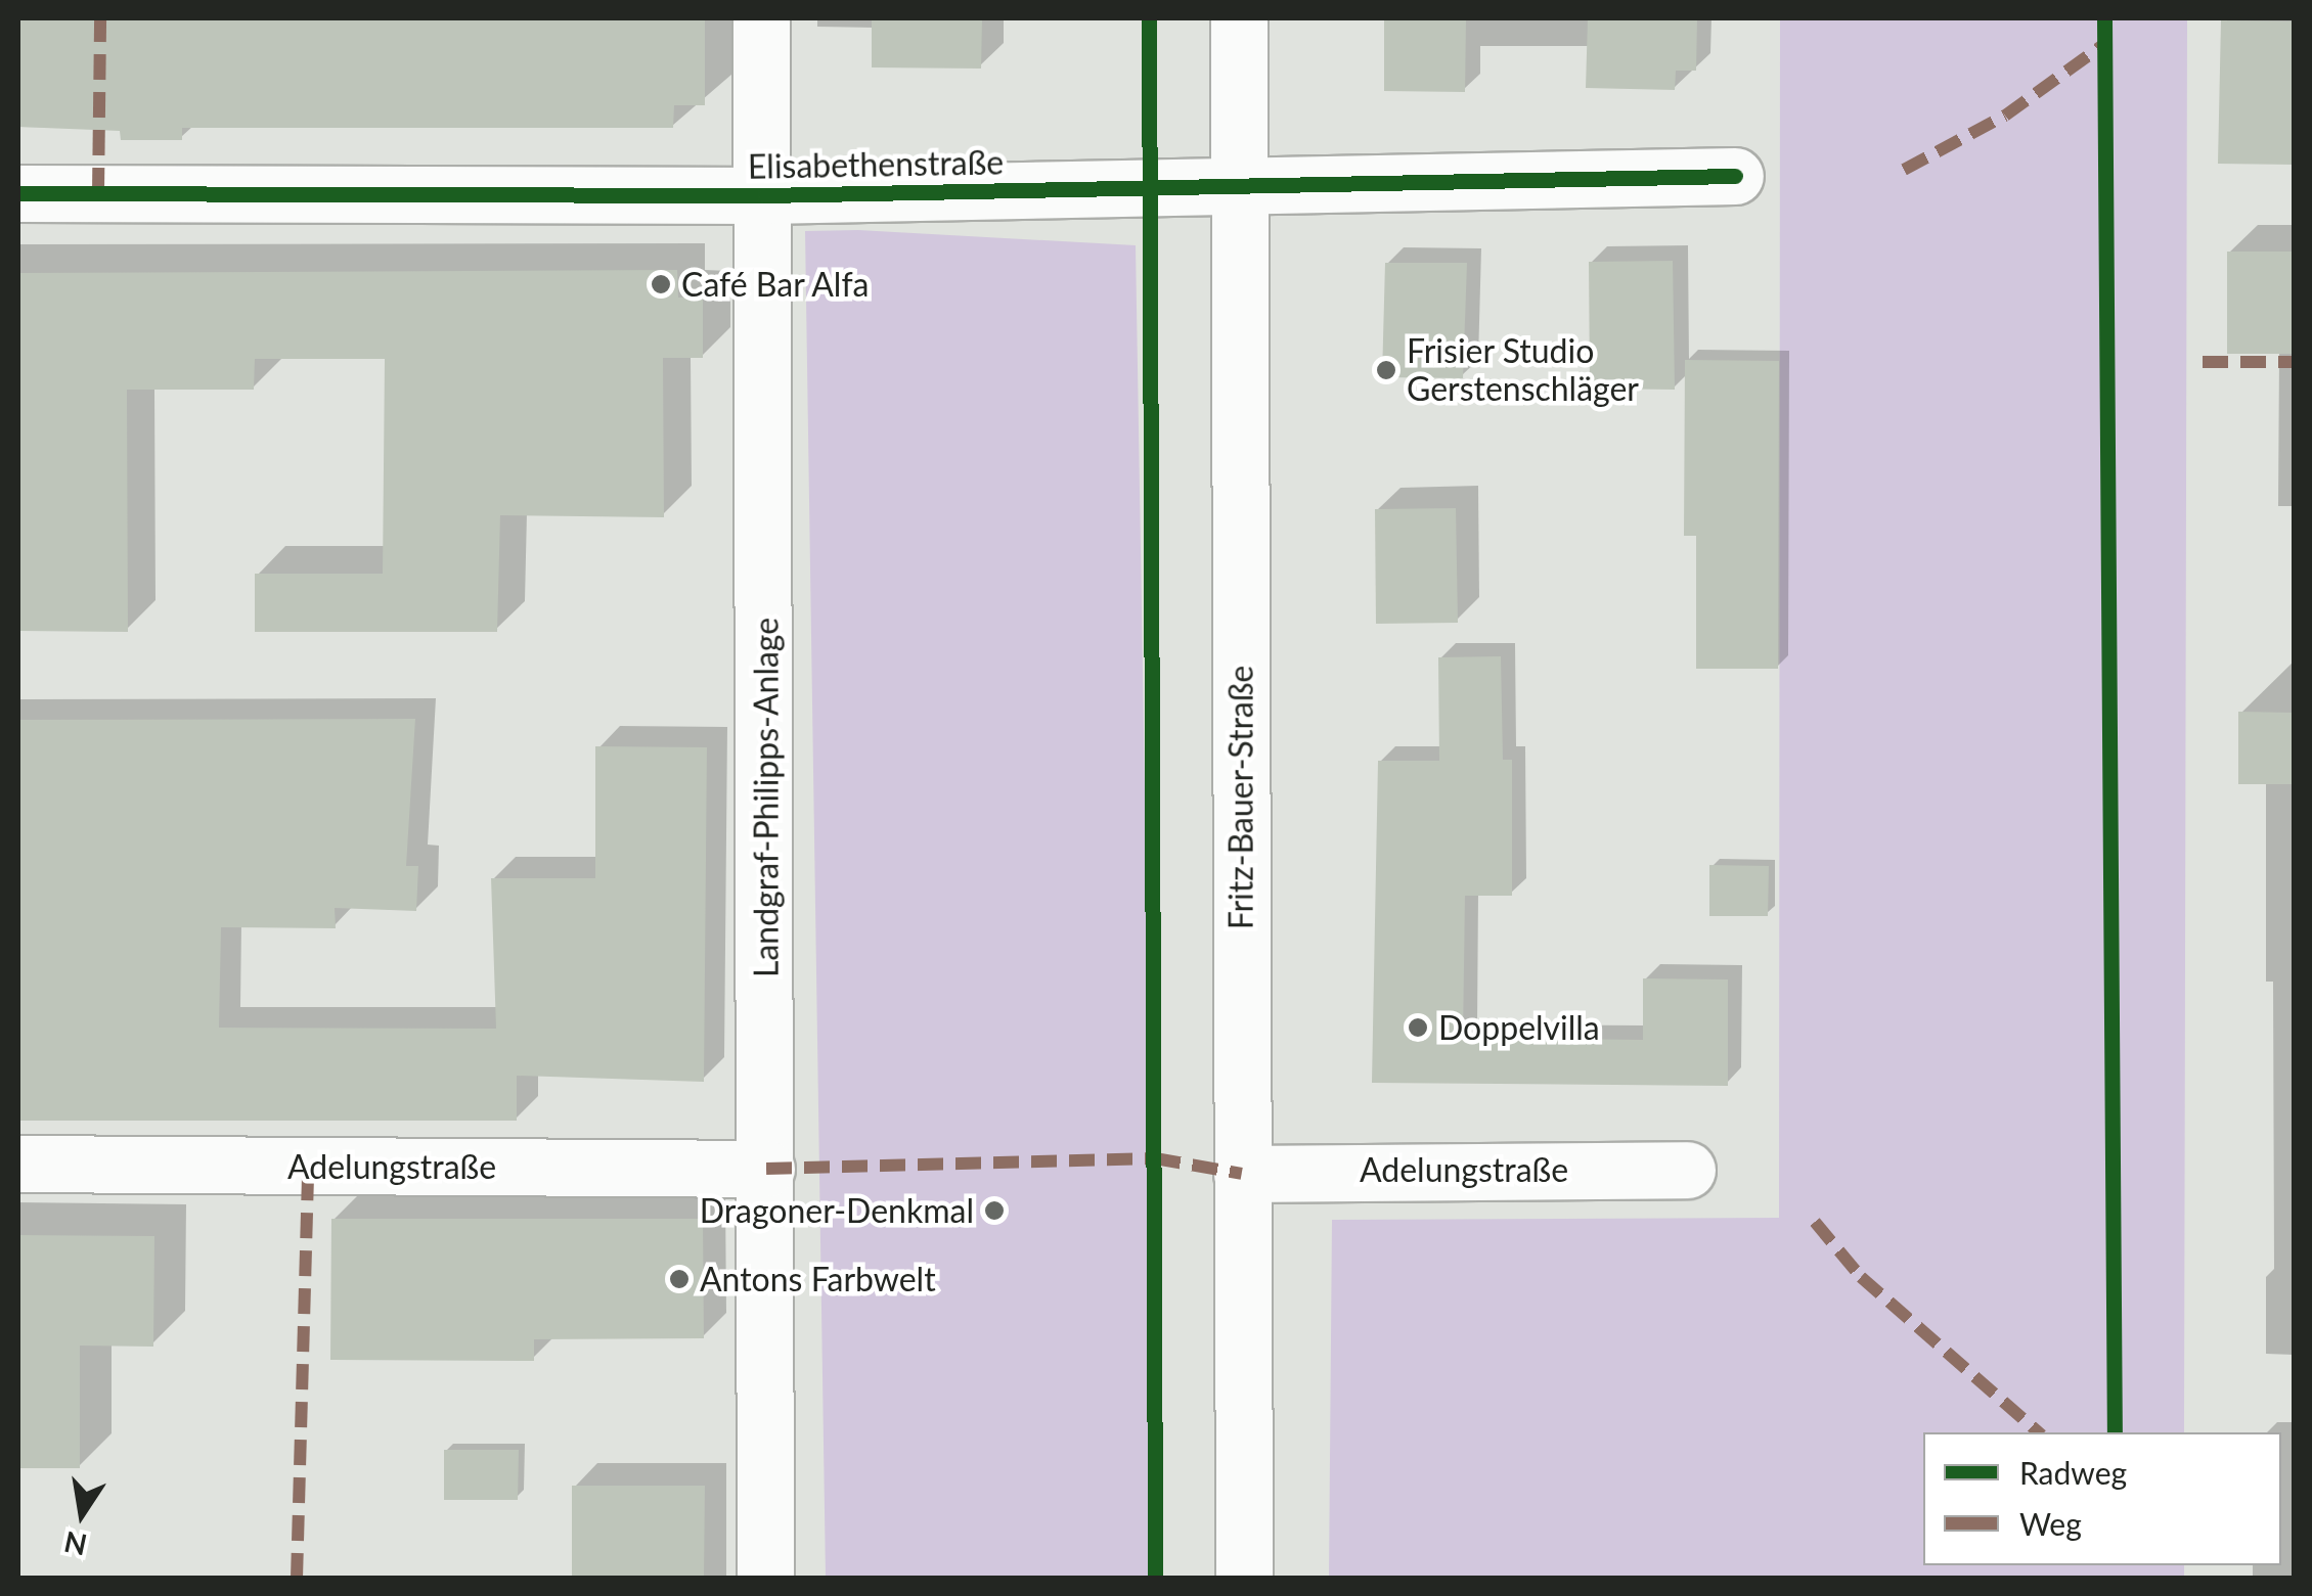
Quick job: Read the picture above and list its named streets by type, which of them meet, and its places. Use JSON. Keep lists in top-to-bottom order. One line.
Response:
{"streets":{"street":["Elisabethenstraße","Landgraf-Philipps-Anlage","Fritz-Bauer-Straße","Adelungstraße"]},"crossings":[["Elisabethenstraße","Landgraf-Philipps-Anlage"],["Elisabethenstraße","Fritz-Bauer-Straße"],["Landgraf-Philipps-Anlage","Adelungstraße"],["Fritz-Bauer-Straße","Adelungstraße"]],"places":["Café Bar Alfa","Frisier Studio Gerstenschläger","Doppelvilla","Dragoner-Denkmal","Antons Farbwelt"],"legend":["Radweg","Weg"],"north":"bottom"}
